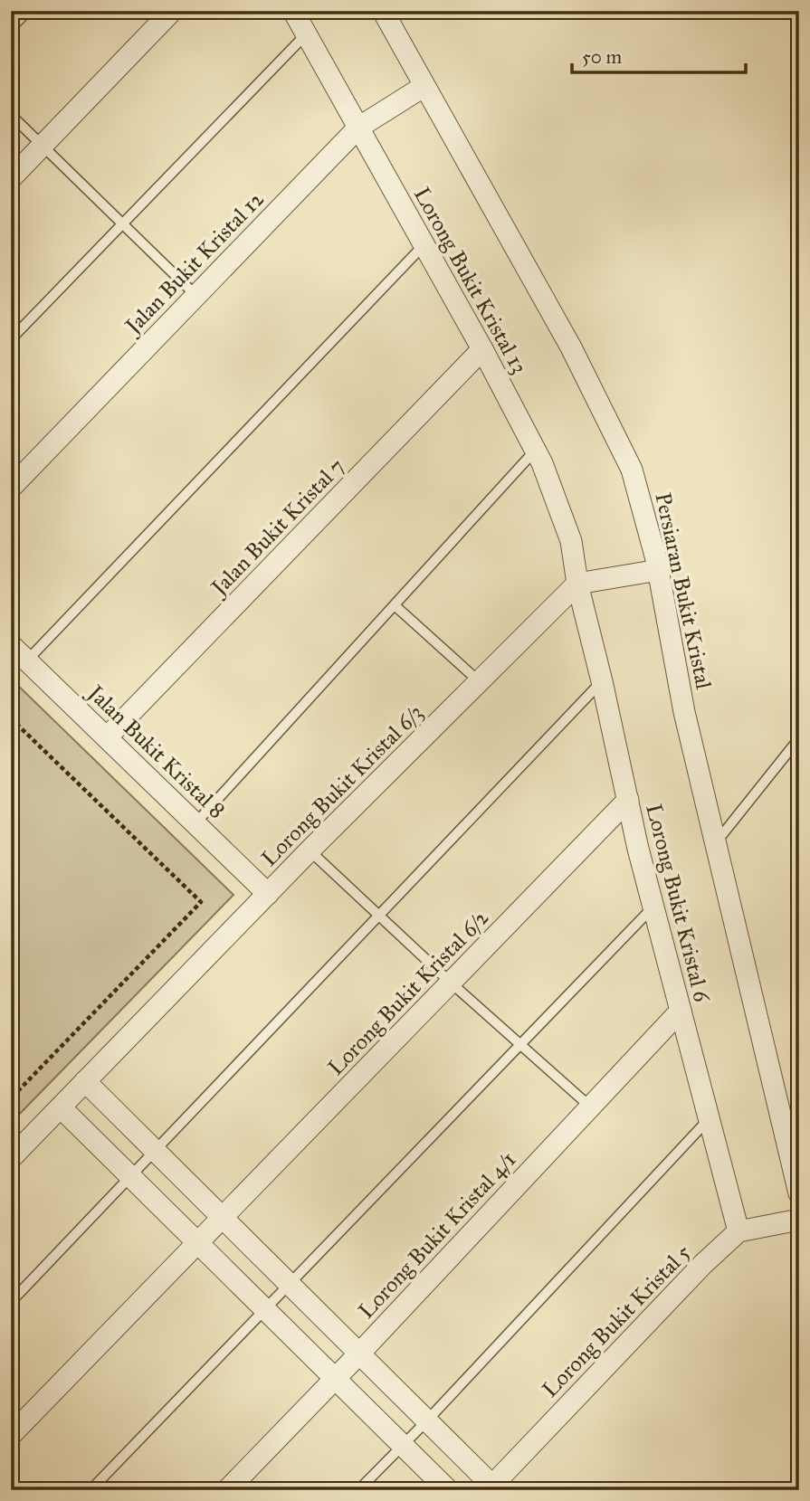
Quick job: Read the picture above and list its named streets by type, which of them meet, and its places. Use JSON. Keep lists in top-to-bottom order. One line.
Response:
{"streets":{"street":["Jalan Bukit Kristal 12","Lorong Bukit Kristal 13","Jalan Bukit Kristal 7","Persiaran Bukit Kristal","Jalan Bukit Kristal 8","Lorong Bukit Kristal 6/3","Lorong Bukit Kristal 6","Lorong Bukit Kristal 6/2","Lorong Bukit Kristal 4/1","Lorong Bukit Kristal 5"]},"crossings":[["Jalan Bukit Kristal 12","Lorong Bukit Kristal 13"],["Jalan Bukit Kristal 12","Persiaran Bukit Kristal"],["Lorong Bukit Kristal 13","Jalan Bukit Kristal 7"],["Lorong Bukit Kristal 13","Lorong Bukit Kristal 6/3"],["Lorong Bukit Kristal 13","Lorong Bukit Kristal 6"],["Jalan Bukit Kristal 7","Jalan Bukit Kristal 8"],["Jalan Bukit Kristal 8","Lorong Bukit Kristal 6/3"],["Lorong Bukit Kristal 6/3","Lorong Bukit Kristal 6"],["Lorong Bukit Kristal 6","Lorong Bukit Kristal 6/2"],["Lorong Bukit Kristal 6","Lorong Bukit Kristal 4/1"],["Lorong Bukit Kristal 6","Lorong Bukit Kristal 5"]],"scale_bar":"50 m"}
